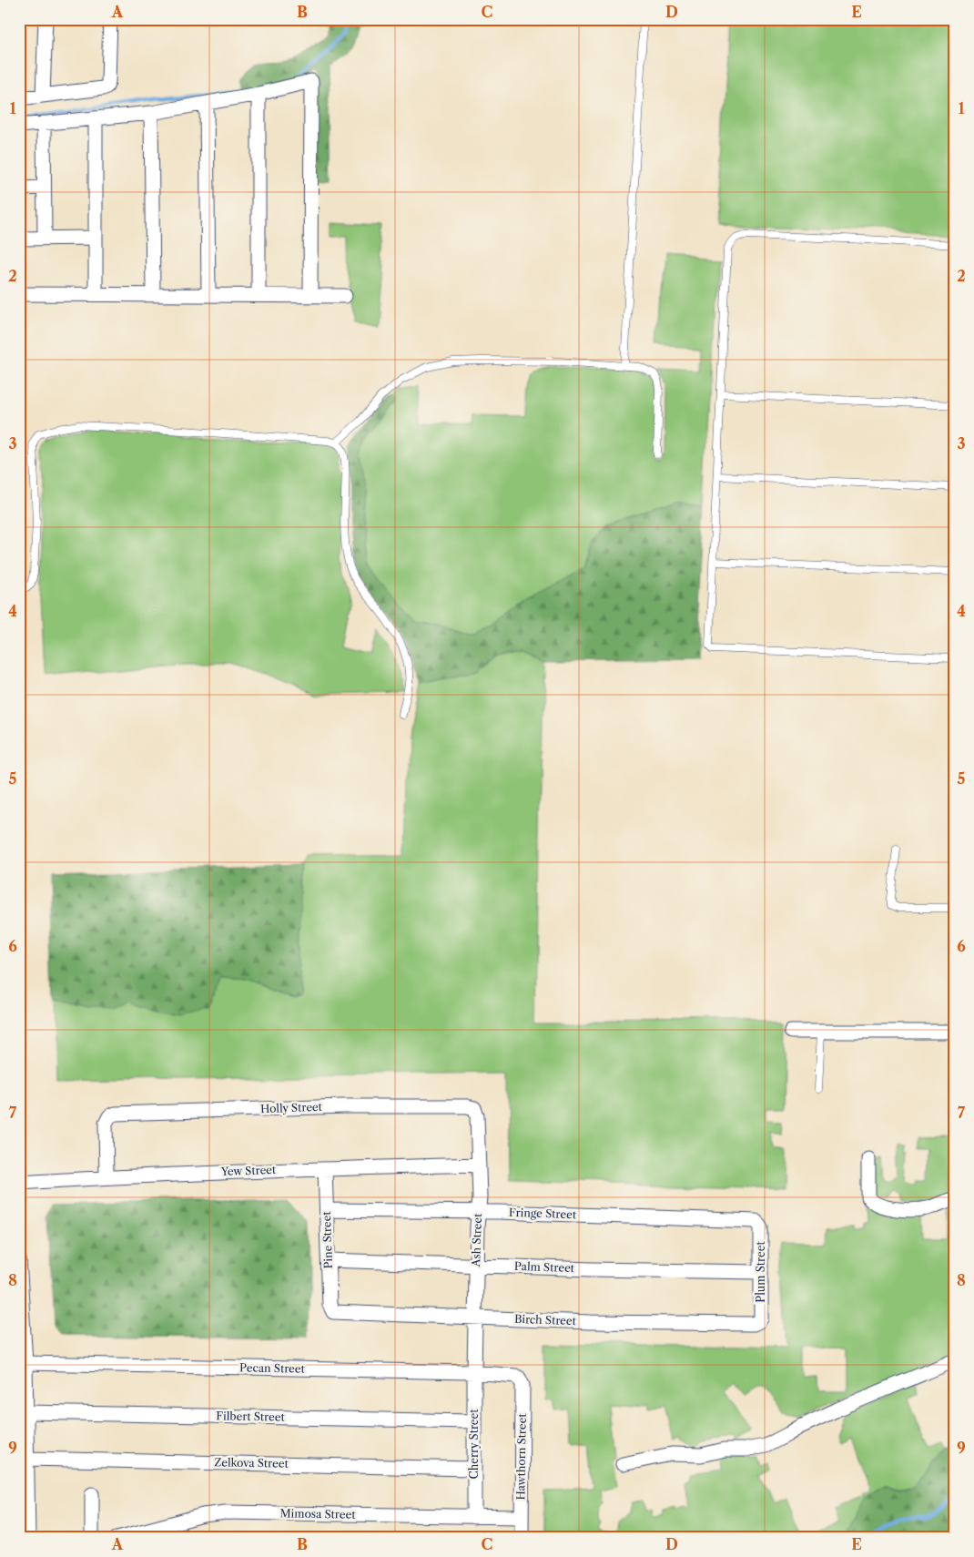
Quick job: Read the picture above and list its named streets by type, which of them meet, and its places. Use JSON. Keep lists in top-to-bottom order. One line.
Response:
{"streets":{"street":["Holly Street","Yew Street","Fringe Street","Pine Street","Ash Street","Palm Street","Plum Street","Birch Street","Pecan Street","Filbert Street","Cherry Street","Hawthorn Street","Zelkova Street","Mimosa Street"]},"crossings":[["Holly Street","Yew Street"],["Holly Street","Ash Street"],["Yew Street","Pine Street"],["Yew Street","Ash Street"],["Fringe Street","Pine Street"],["Fringe Street","Ash Street"],["Fringe Street","Plum Street"],["Pine Street","Palm Street"],["Pine Street","Birch Street"],["Ash Street","Palm Street"],["Ash Street","Birch Street"],["Ash Street","Pecan Street"],["Ash Street","Cherry Street"],["Palm Street","Plum Street"],["Plum Street","Birch Street"],["Pecan Street","Cherry Street"],["Pecan Street","Hawthorn Street"],["Filbert Street","Cherry Street"],["Cherry Street","Zelkova Street"],["Cherry Street","Mimosa Street"],["Hawthorn Street","Mimosa Street"]],"grid":{"columns":["A","B","C","D","E"],"rows":["1","2","3","4","5","6","7","8","9"]}}
